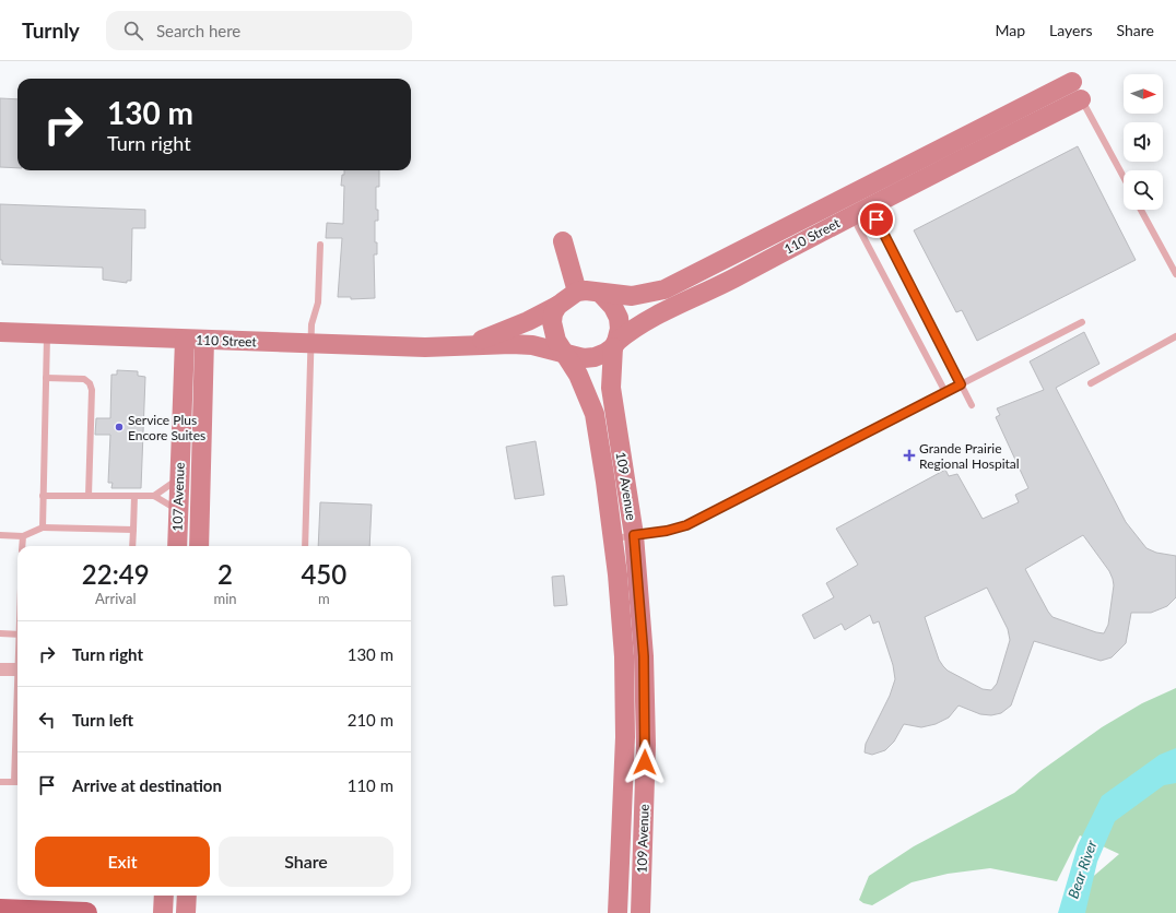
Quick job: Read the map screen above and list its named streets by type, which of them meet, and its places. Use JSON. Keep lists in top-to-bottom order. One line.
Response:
{"streets":{"street":["110 Street","109 Avenue","107 Avenue"]},"crossings":[["110 Street","109 Avenue"],["110 Street","107 Avenue"]],"water":["Bear River"],"places":{"other":["Service Plus Encore Suites"],"health":["Grande Prairie Regional Hospital"]},"north":"right","page":{"header":"Turnly","search":"Search here","nav":["Map","Layers","Share"],"turn":["130 m","Turn right"],"eta":["22:49","Arrival","2","min","450","m"],"list":[{"name":"Turn right","value":"130 m"},{"name":"Turn left","value":"210 m"},{"name":"Arrive at destination","value":"110 m"}],"buttons":["Exit","Share"]}}
